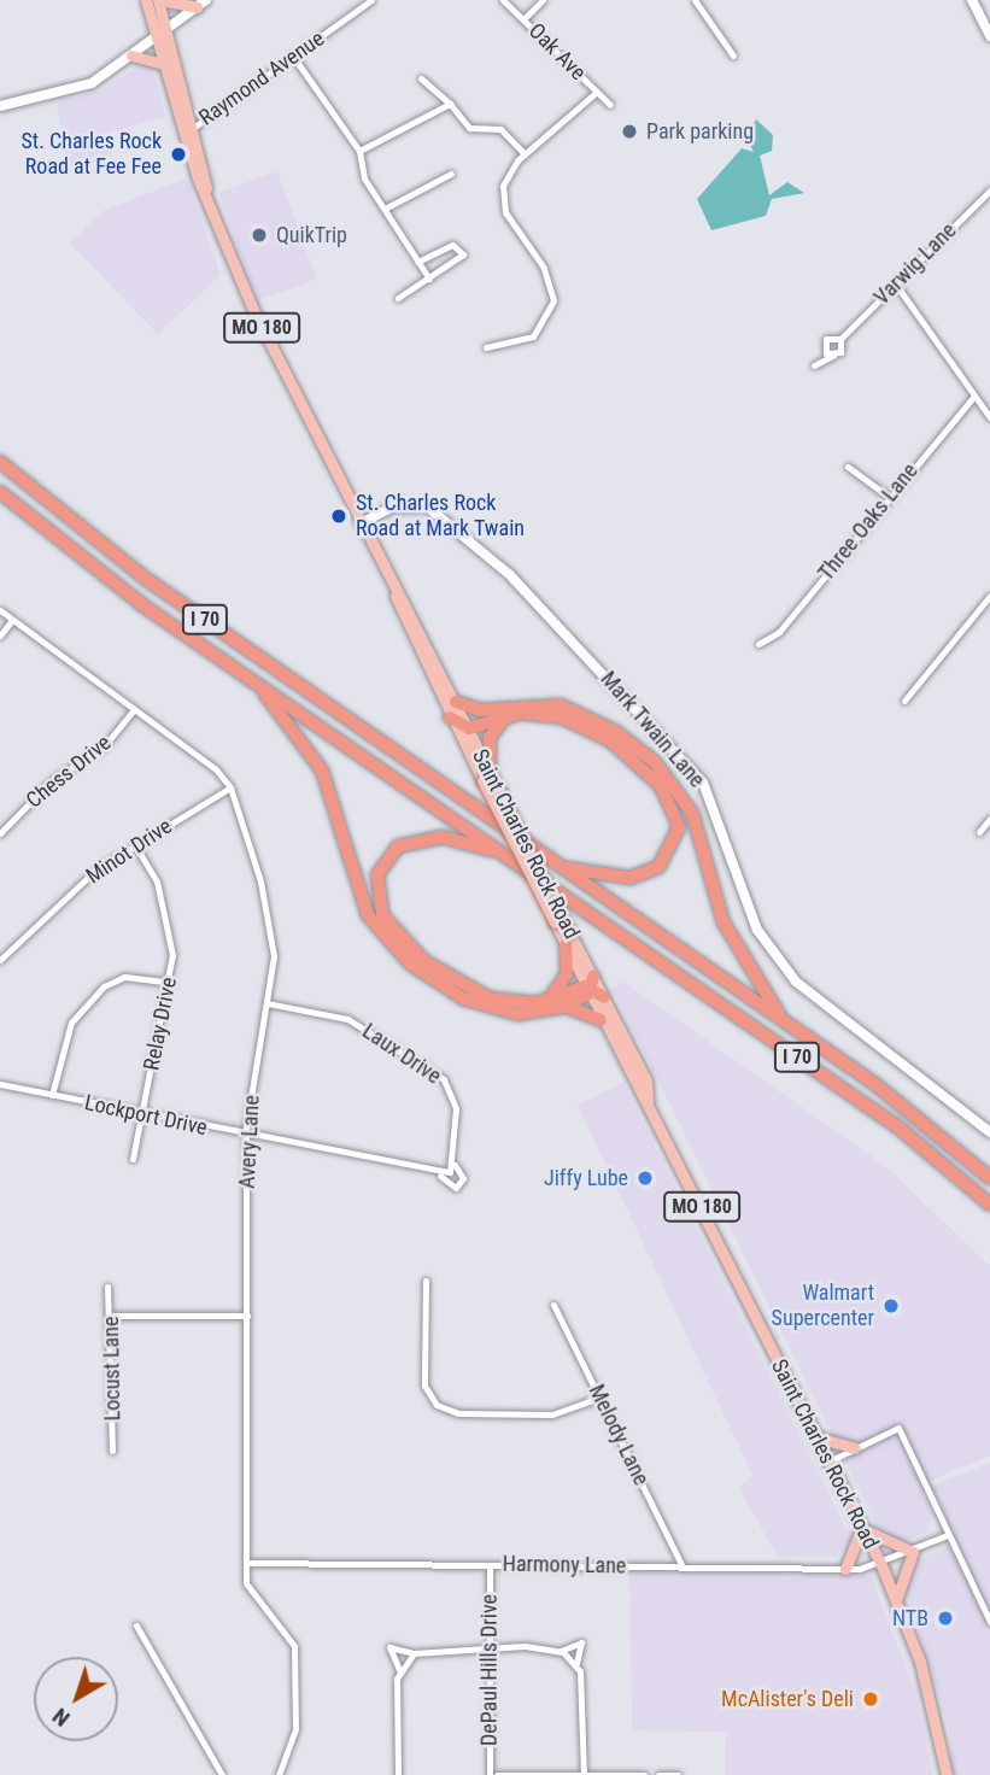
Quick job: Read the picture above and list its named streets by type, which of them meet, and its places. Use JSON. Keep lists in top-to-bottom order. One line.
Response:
{"streets":{"highway":["I 70"],"main road":["MO 180","Saint Charles Rock Road"],"street":["Oak Ave","Raymond Avenue","Varwig Lane","Three Oaks Lane","Mark Twain Lane","Chess Drive","Minot Drive","Relay Drive","Laux Drive","Lockport Drive","Avery Lane","Locust Lane","Melody Lane","Harmony Lane","DePaul Hills Drive"]},"crossings":[["Raymond Avenue","Saint Charles Rock Road"],["Mark Twain Lane","Saint Charles Rock Road"],["Saint Charles Rock Road","Harmony Lane"],["Minot Drive","Relay Drive"],["Minot Drive","Avery Lane"],["Relay Drive","Lockport Drive"],["Laux Drive","Avery Lane"],["Lockport Drive","Avery Lane"],["Avery Lane","Harmony Lane"],["Melody Lane","Harmony Lane"],["Harmony Lane","DePaul Hills Drive"]],"places":["Park parking","St. Charles Rock Road at Fee Fee","QuikTrip","St. Charles Rock Road at Mark Twain","Jiffy Lube","Walmart Supercenter","NTB","McAlister's Deli"],"north":"bottom left"}
